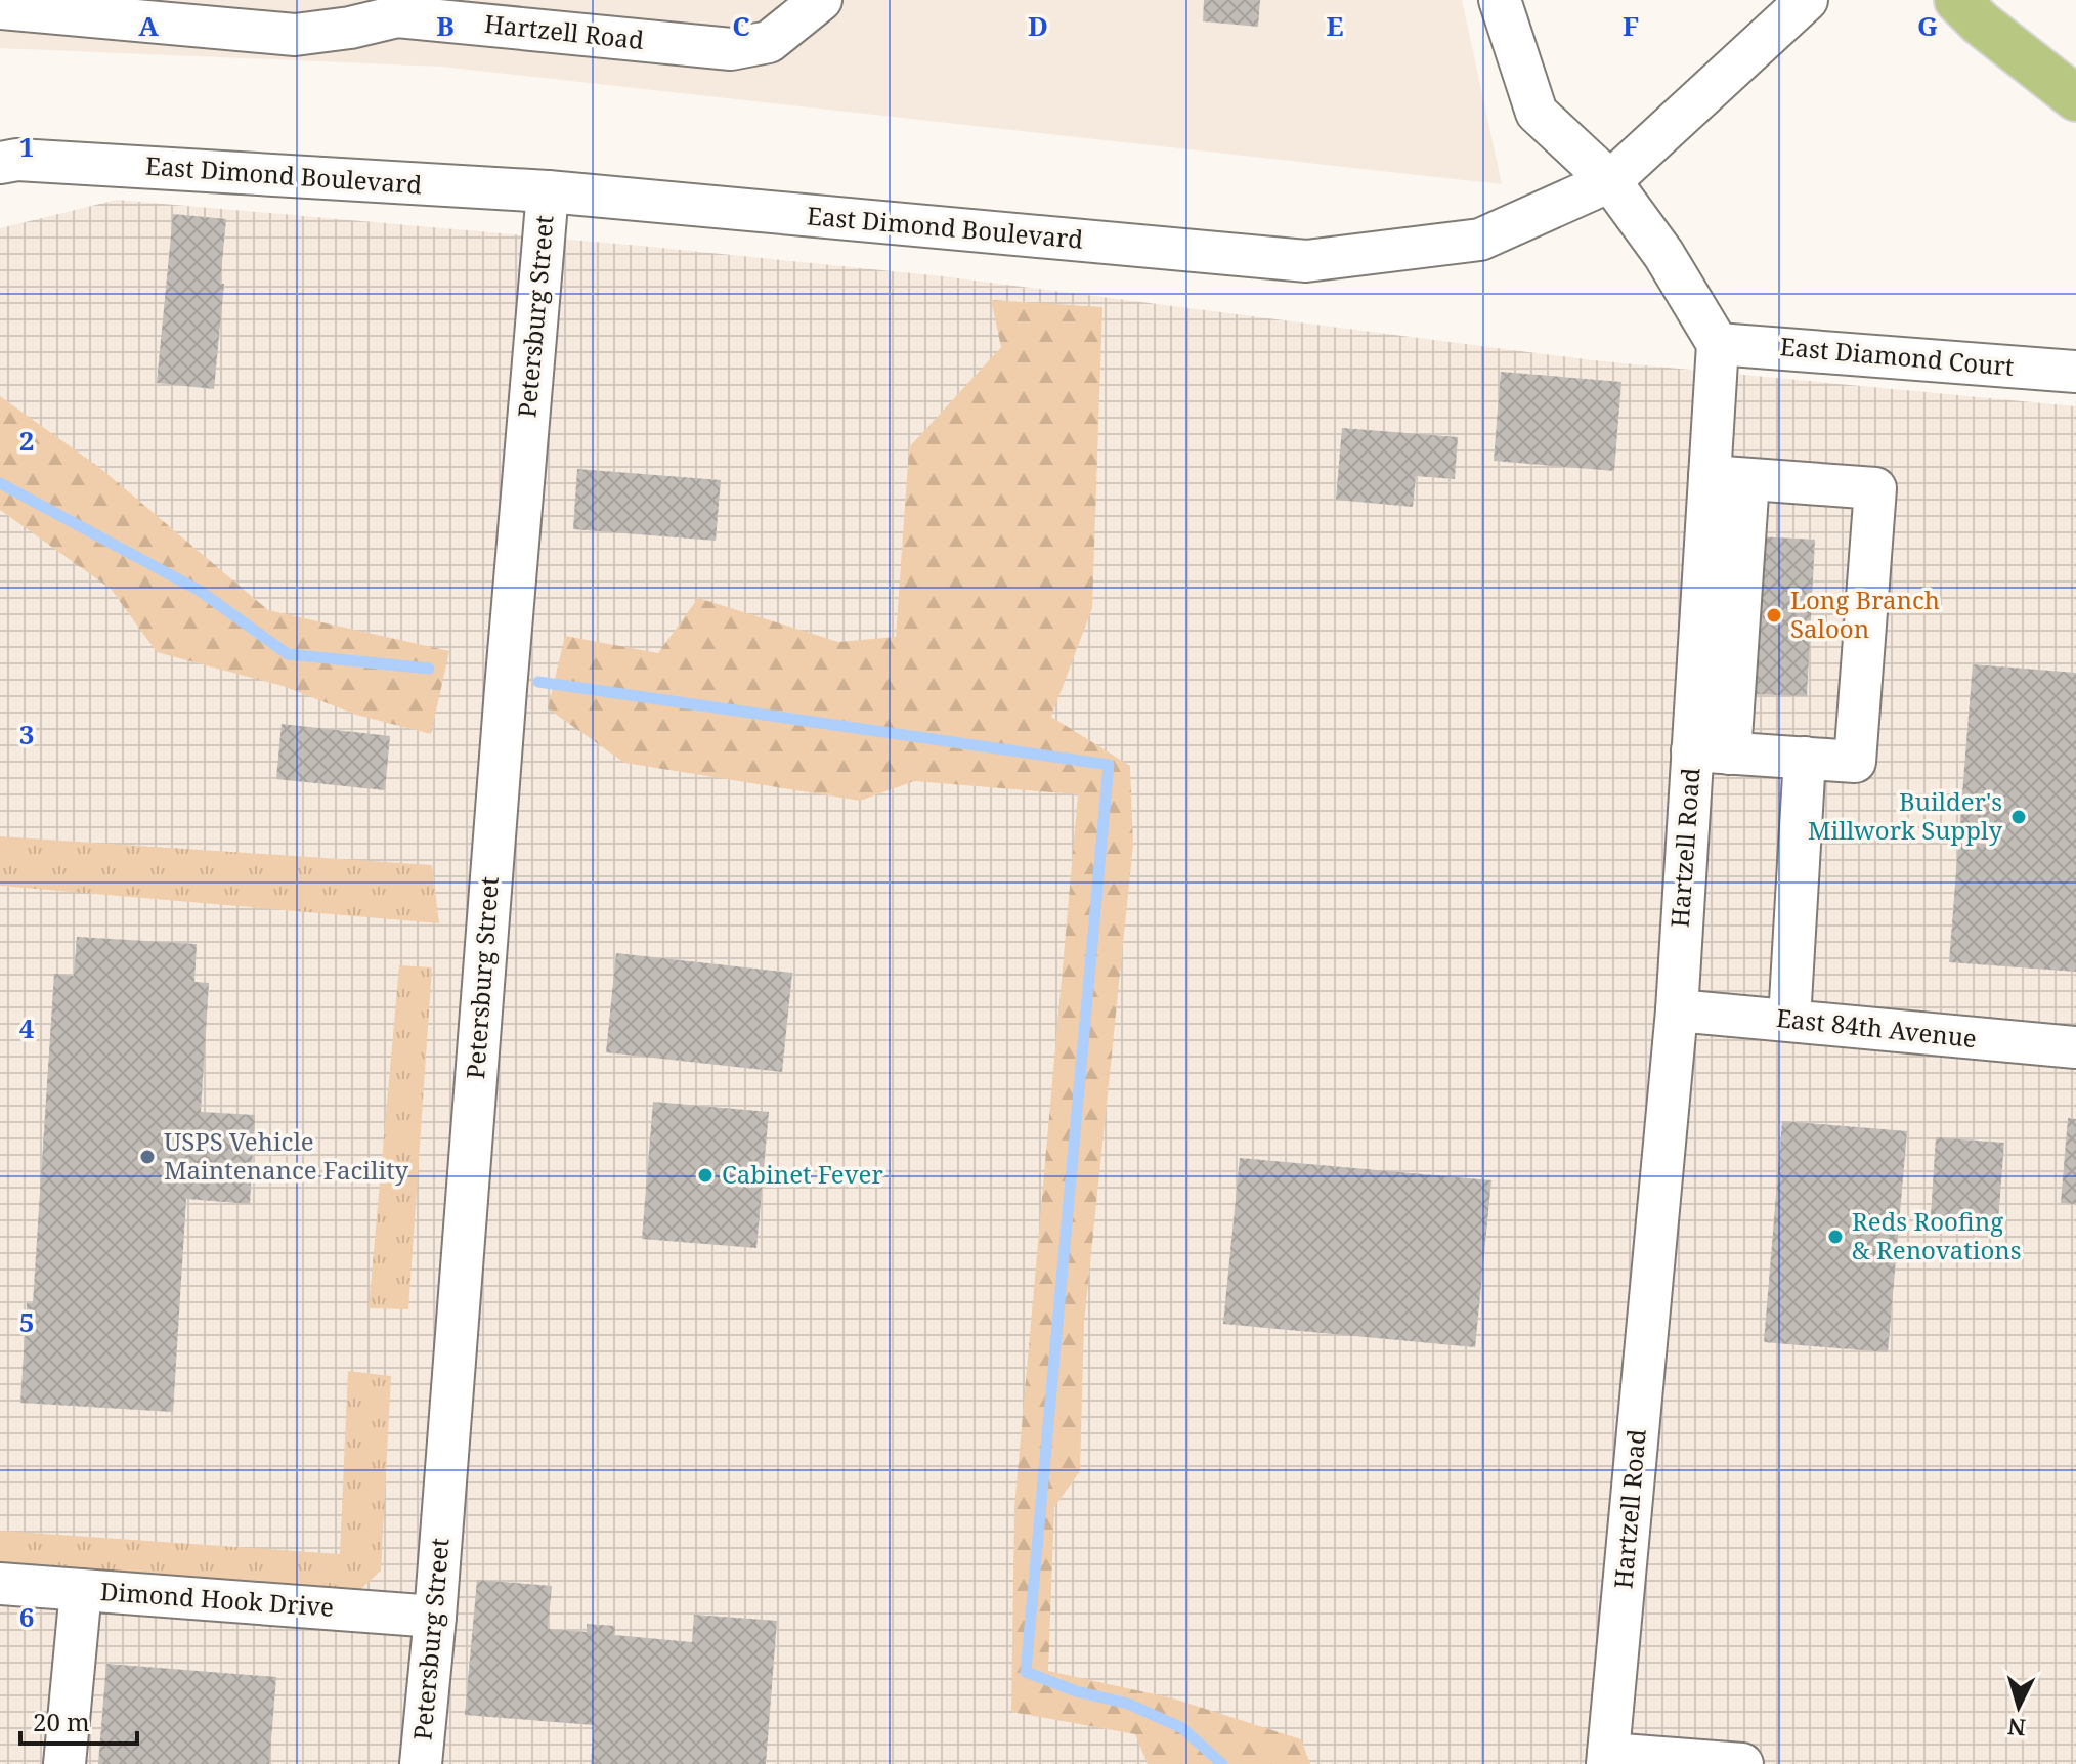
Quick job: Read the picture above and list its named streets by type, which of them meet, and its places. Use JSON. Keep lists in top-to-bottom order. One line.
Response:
{"streets":{"street":["Hartzell Road","East Dimond Boulevard","Petersburg Street","East Diamond Court","East 84th Avenue","Dimond Hook Drive"]},"crossings":[["Hartzell Road","East Diamond Court"],["Hartzell Road","East 84th Avenue"],["East Dimond Boulevard","Petersburg Street"],["Petersburg Street","Dimond Hook Drive"]],"places":["Long Branch Saloon","Builder's Millwork Supply","USPS Vehicle Maintenance Facility","Cabinet Fever","Reds Roofing & Renovations"],"scale_bar":"20 m","north":"bottom","grid":{"columns":["A","B","C","D","E","F","G"],"rows":["1","2","3","4","5","6"]}}
